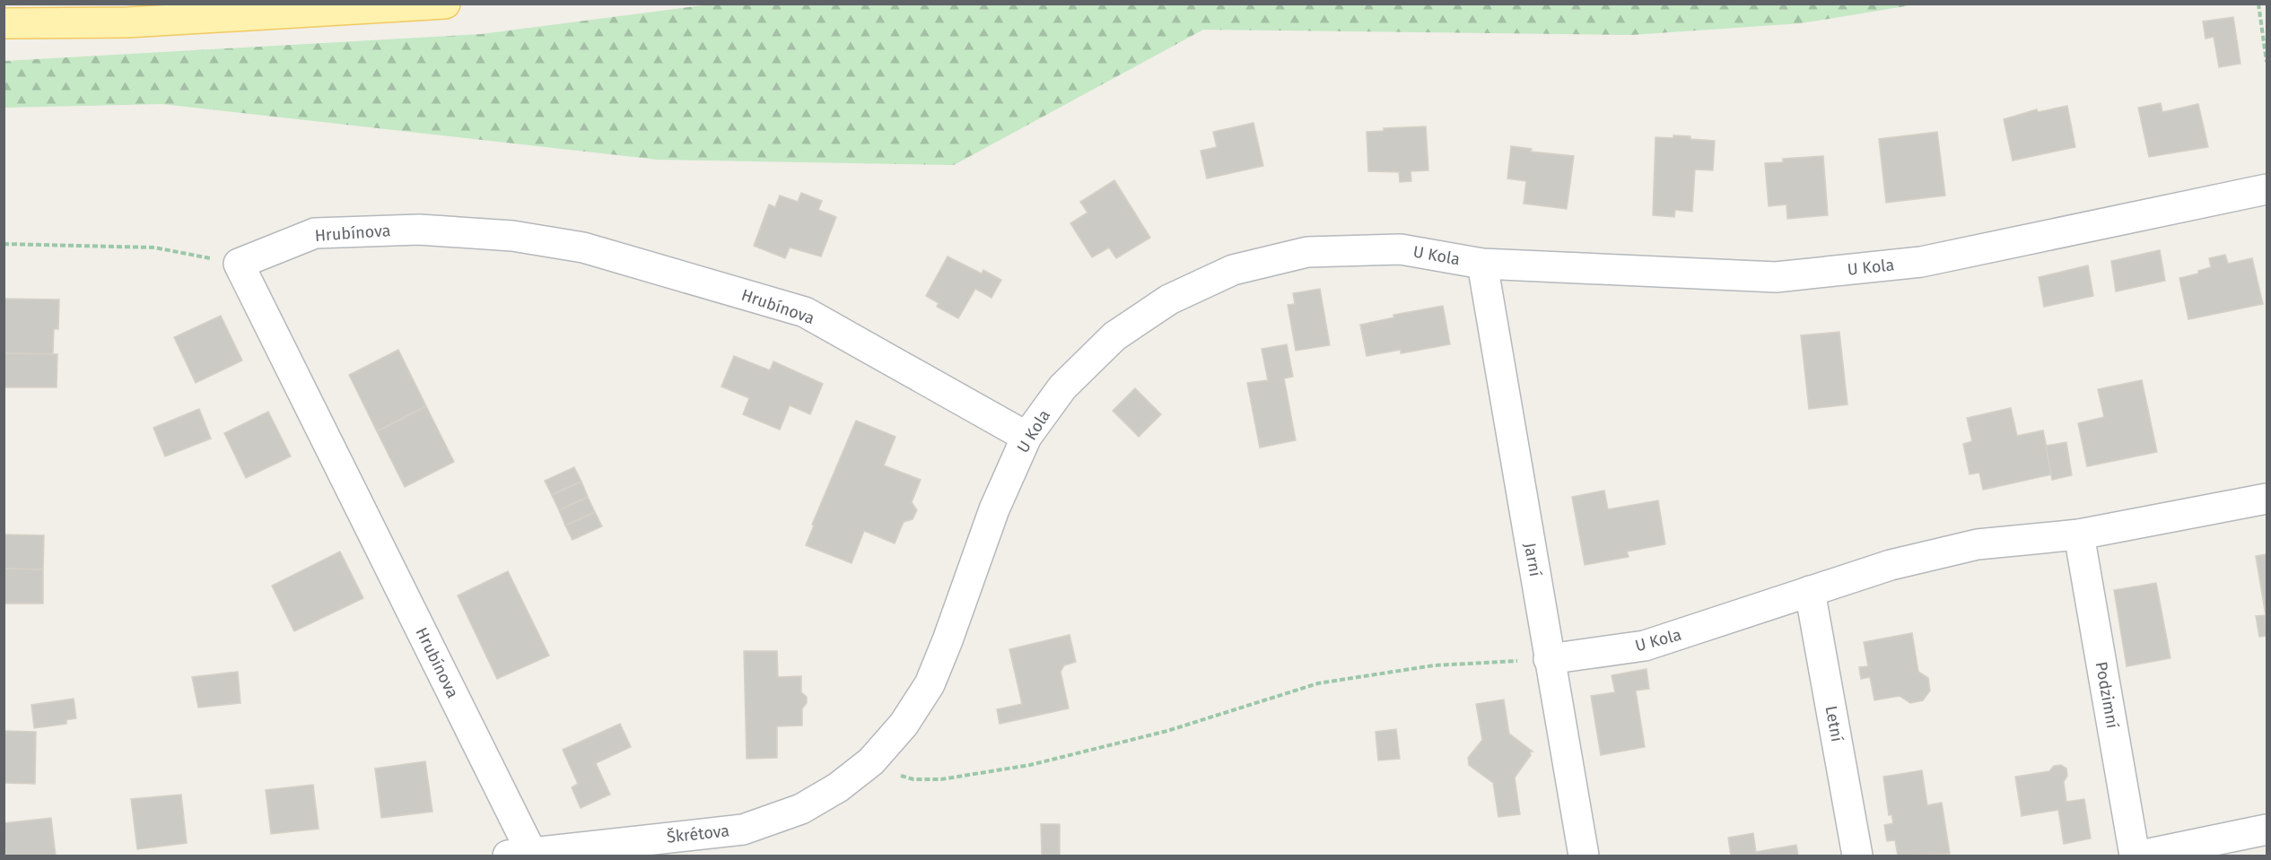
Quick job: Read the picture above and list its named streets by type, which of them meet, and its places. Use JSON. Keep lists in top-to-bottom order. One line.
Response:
{"streets":{"street":["Hrubínova","U Kola","Jarní","Podzimní","Letní","Škrétova"]},"crossings":[["Hrubínova","U Kola"],["Hrubínova","Škrétova"],["U Kola","Jarní"],["U Kola","Podzimní"],["U Kola","Letní"],["U Kola","Škrétova"]]}
